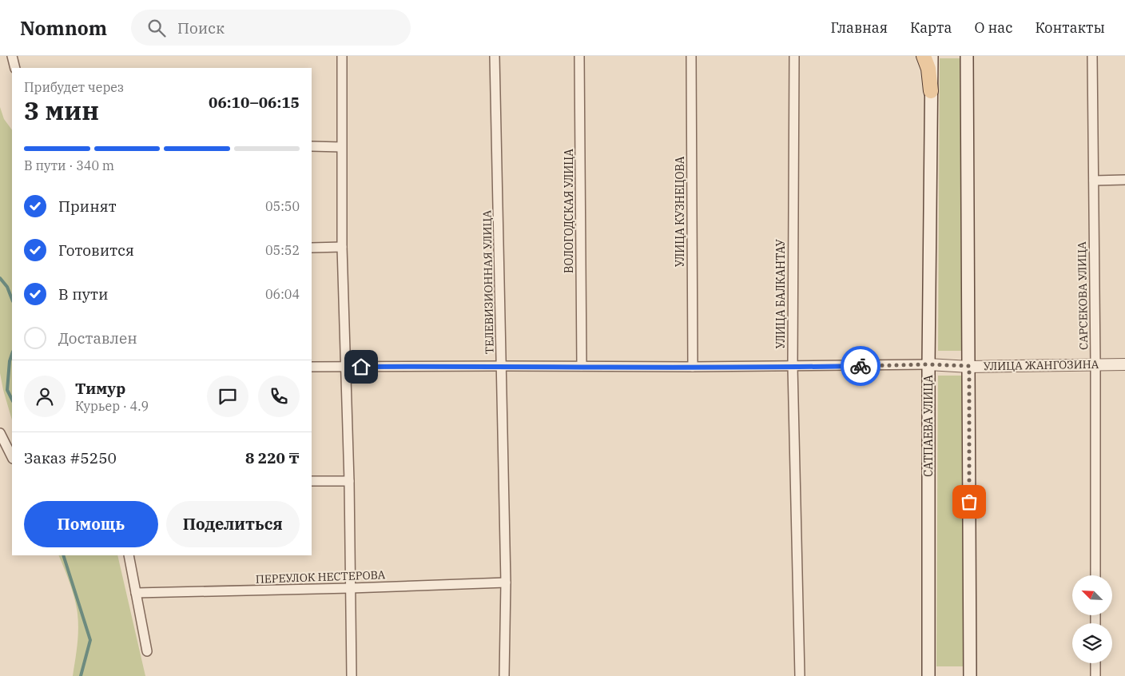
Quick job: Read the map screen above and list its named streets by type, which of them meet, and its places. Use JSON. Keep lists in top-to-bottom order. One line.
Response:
{"streets":{"main road":["САТПАЕВА УЛИЦА"],"street":["ВОЛОГОДСКАЯ УЛИЦА","УЛИЦА КУЗНЕЦОВА","ТЕЛЕВИЗИОННАЯ УЛИЦА","УЛИЦА БАЛКАНТАУ","САРСЕКОВА УЛИЦА","УЛИЦА ЖАНГОЗИНА","ПЕРЕУЛОК НЕСТЕРОВА"]},"crossings":[["ВОЛОГОДСКАЯ УЛИЦА","УЛИЦА ЖАНГОЗИНА"],["УЛИЦА КУЗНЕЦОВА","УЛИЦА ЖАНГОЗИНА"],["ТЕЛЕВИЗИОННАЯ УЛИЦА","УЛИЦА ЖАНГОЗИНА"],["ТЕЛЕВИЗИОННАЯ УЛИЦА","ПЕРЕУЛОК НЕСТЕРОВА"],["УЛИЦА БАЛКАНТАУ","УЛИЦА ЖАНГОЗИНА"],["САРСЕКОВА УЛИЦА","УЛИЦА ЖАНГОЗИНА"],["УЛИЦА ЖАНГОЗИНА","САТПАЕВА УЛИЦА"]],"north":"top left","page":{"header":"Nomnom","search":"Поиск","nav":["Главная","Карта","О нас","Контакты"],"heading":["3 мин","Прибудет через","06:10–06:15"],"panel":["Тимур","Курьер · 4.9","Заказ #5250","8 220 ₸"],"bar":"В пути · 340 m","list":[["Принят","05:50"],["Готовится","05:52"],["В пути","06:04"],"Доставлен"],"buttons":["Помощь","Поделиться"]}}
